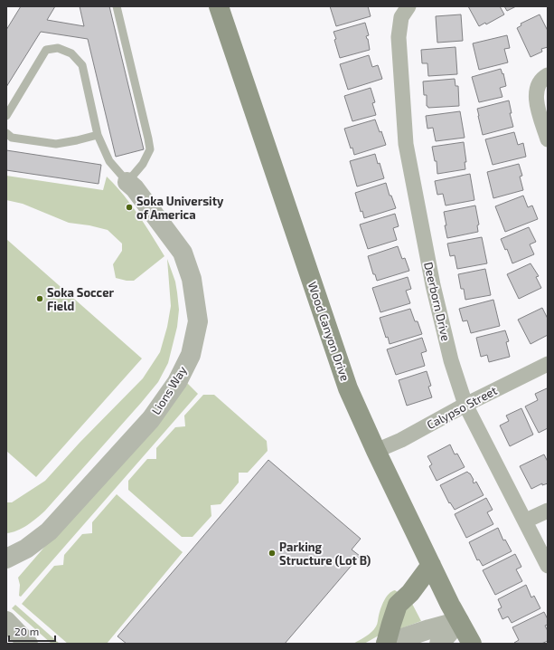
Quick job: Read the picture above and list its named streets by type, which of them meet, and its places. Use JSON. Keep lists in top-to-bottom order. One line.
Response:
{"streets":{"main road":["Wood Canyon Drive"],"street":["Deerborn Drive","Lions Way","Calypso Street"]},"crossings":[["Deerborn Drive","Calypso Street"],["Wood Canyon Drive","Calypso Street"]],"places":["Soka University of America","Soka Soccer Field","Parking Structure (Lot B)"],"scale_bar":"20 m"}
